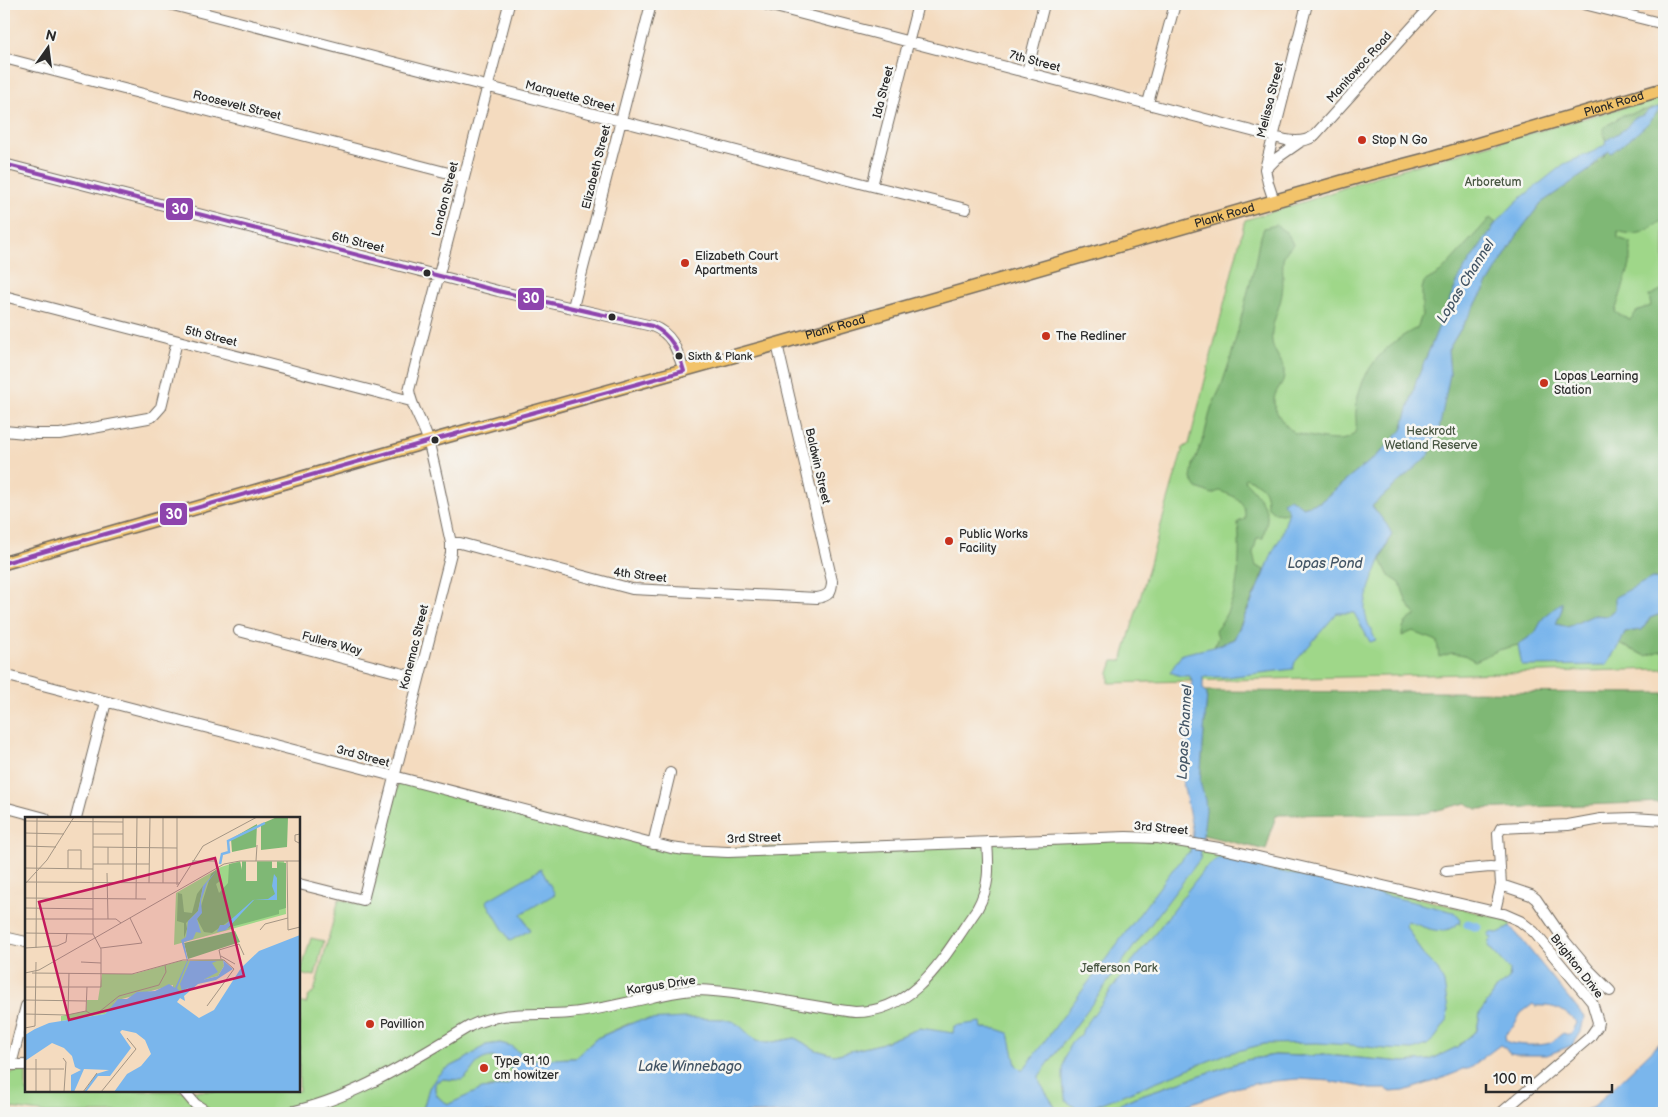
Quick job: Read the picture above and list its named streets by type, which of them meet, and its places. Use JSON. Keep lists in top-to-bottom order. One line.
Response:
{"streets":{"main road":["Plank Road"],"street":["7th Street","Manitowoc Road","Ida Street","Marquette Street","Melissa Street","Roosevelt Street","Elizabeth Street","London Street","6th Street","5th Street","Baldwin Street","4th Street","Fullers Way","Konemac Street","3rd Street","Brighton Drive","Kargus Drive"]},"crossings":[["7th Street","Manitowoc Road"],["7th Street","Ida Street"],["7th Street","Melissa Street"],["Manitowoc Road","Melissa Street"],["Ida Street","Marquette Street"],["Marquette Street","Elizabeth Street"],["Marquette Street","London Street"],["Melissa Street","Plank Road"],["Plank Road","6th Street"],["Plank Road","Baldwin Street"],["Plank Road","Konemac Street"],["Roosevelt Street","London Street"],["Elizabeth Street","6th Street"],["London Street","6th Street"],["London Street","5th Street"],["London Street","Konemac Street"],["5th Street","Konemac Street"],["Baldwin Street","4th Street"],["4th Street","Konemac Street"],["Fullers Way","Konemac Street"],["Konemac Street","3rd Street"],["3rd Street","Brighton Drive"],["3rd Street","Kargus Drive"]],"water":["Lopas Channel","Lopas Pond","Lake Winnebago"],"parks":["Arboretum","Heckrodt Wetland Reserve","Jefferson Park"],"places":["Stop N Go","Elizabeth Court Apartments","The Redliner","Sixth & Plank","Lopas Learning Station","Public Works Facility","Pavillion","Type 91 10 cm howitzer"],"lines":["transit line 30"],"scale_bar":"100 m","north":"top"}
